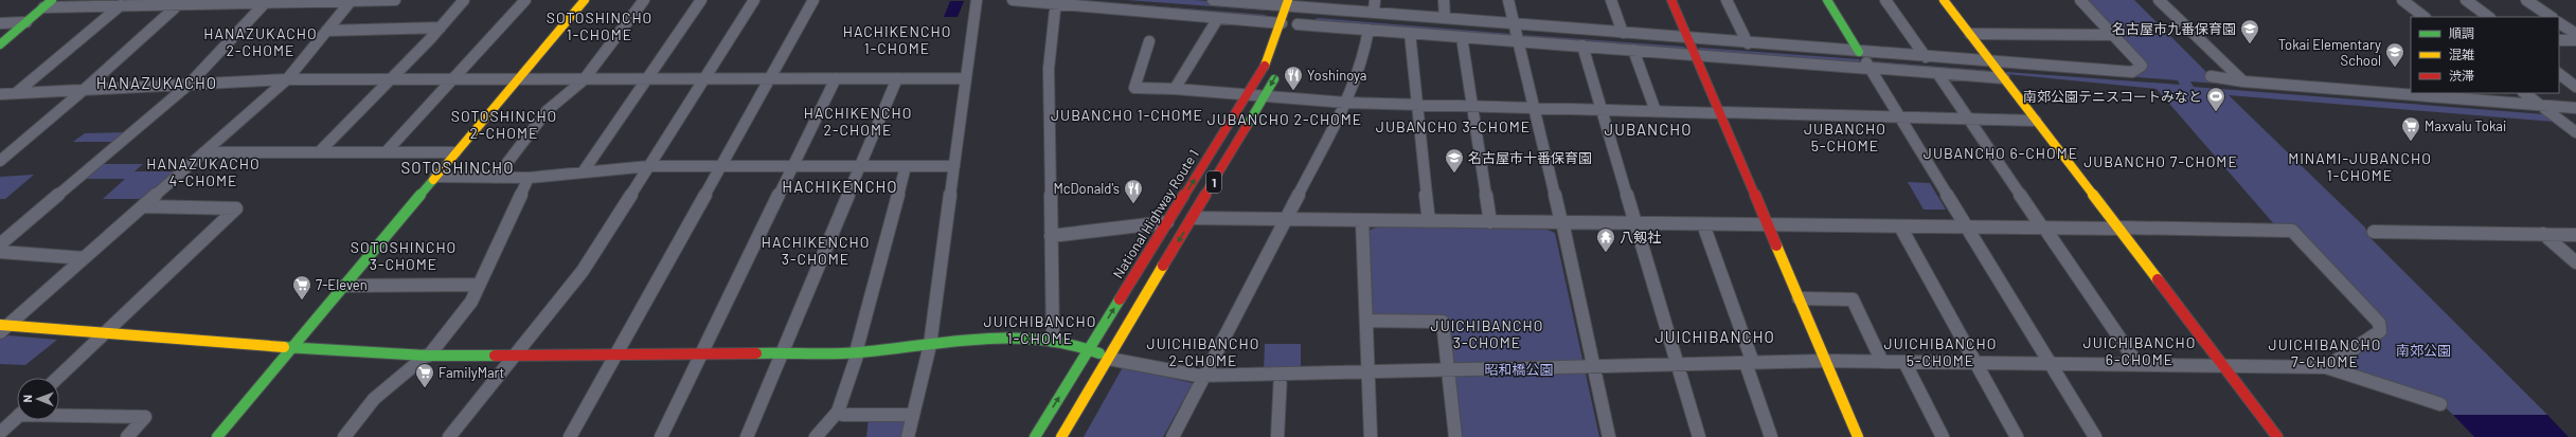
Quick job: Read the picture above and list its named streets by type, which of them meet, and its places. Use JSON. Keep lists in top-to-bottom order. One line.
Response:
{"streets":{"main road":["1","National Highway Route 1"]},"districts":["SOTOSHINCHO 1-CHOME","HACHIKENCHO 1-CHOME","HANAZUKACHO 2-CHOME","HANAZUKACHO","HACHIKENCHO 2-CHOME","JUBANCHO 1-CHOME","SOTOSHINCHO 2-CHOME","JUBANCHO 2-CHOME","JUBANCHO 3-CHOME","JUBANCHO 5-CHOME","JUBANCHO","JUBANCHO 6-CHOME","MINAMI-JUBANCHO 1-CHOME","JUBANCHO 7-CHOME","HANAZUKACHO 4-CHOME","SOTOSHINCHO","HACHIKENCHO","HACHIKENCHO 3-CHOME","SOTOSHINCHO 3-CHOME","JUICHIBANCHO 1-CHOME","JUICHIBANCHO 3-CHOME","JUICHIBANCHO","JUICHIBANCHO 6-CHOME","JUICHIBANCHO 2-CHOME","JUICHIBANCHO 5-CHOME","JUICHIBANCHO 7-CHOME"],"parks":["南郊公園","昭和橋公園"],"places":{"school or university":["名古屋市九番保育園","Tokai Elementary School","名古屋市十番保育園"],"restaurant":["Yoshinoya","McDonald's"],"sports":["南郊公園テニスコートみなと"],"supermarket":["Maxvalu Tokai","7-Eleven","FamilyMart"],"temple":["八剱社"]},"legend":["順調","混雑","渋滞"],"north":"left"}
